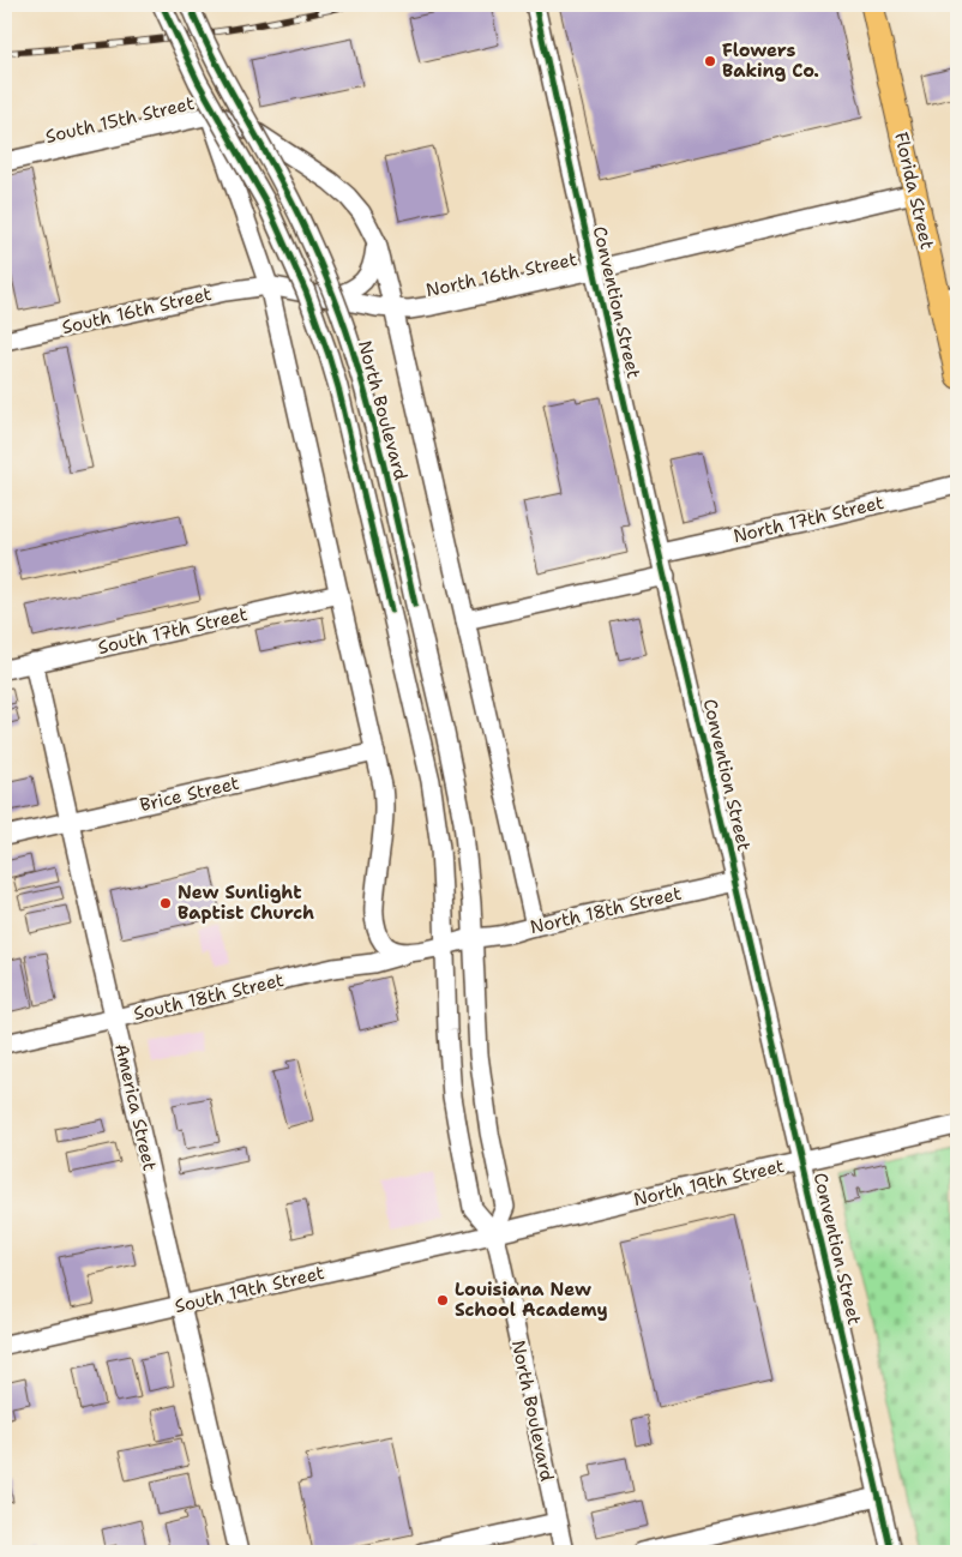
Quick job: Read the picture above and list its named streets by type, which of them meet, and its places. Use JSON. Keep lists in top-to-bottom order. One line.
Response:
{"streets":{"main road":["Florida Street"],"street":["South 15th Street","North 16th Street","Convention Street","South 16th Street","North Boulevard","North 17th Street","South 17th Street","Brice Street","North 18th Street","South 18th Street","America Street","North 19th Street","South 19th Street"]},"crossings":[["South 15th Street","North 16th Street"],["South 15th Street","North Boulevard"],["Florida Street","North 16th Street"],["North 16th Street","Convention Street"],["North 16th Street","South 16th Street"],["North 16th Street","North Boulevard"],["Convention Street","North 17th Street"],["Convention Street","North 18th Street"],["Convention Street","North 19th Street"],["North Boulevard","North 18th Street"],["North Boulevard","North 19th Street"],["North Boulevard","South 19th Street"],["South 17th Street","America Street"],["Brice Street","America Street"],["South 18th Street","America Street"],["America Street","South 19th Street"],["North 19th Street","South 19th Street"]],"places":["Flowers Baking Co.","New Sunlight Baptist Church","Louisiana New School Academy"]}
